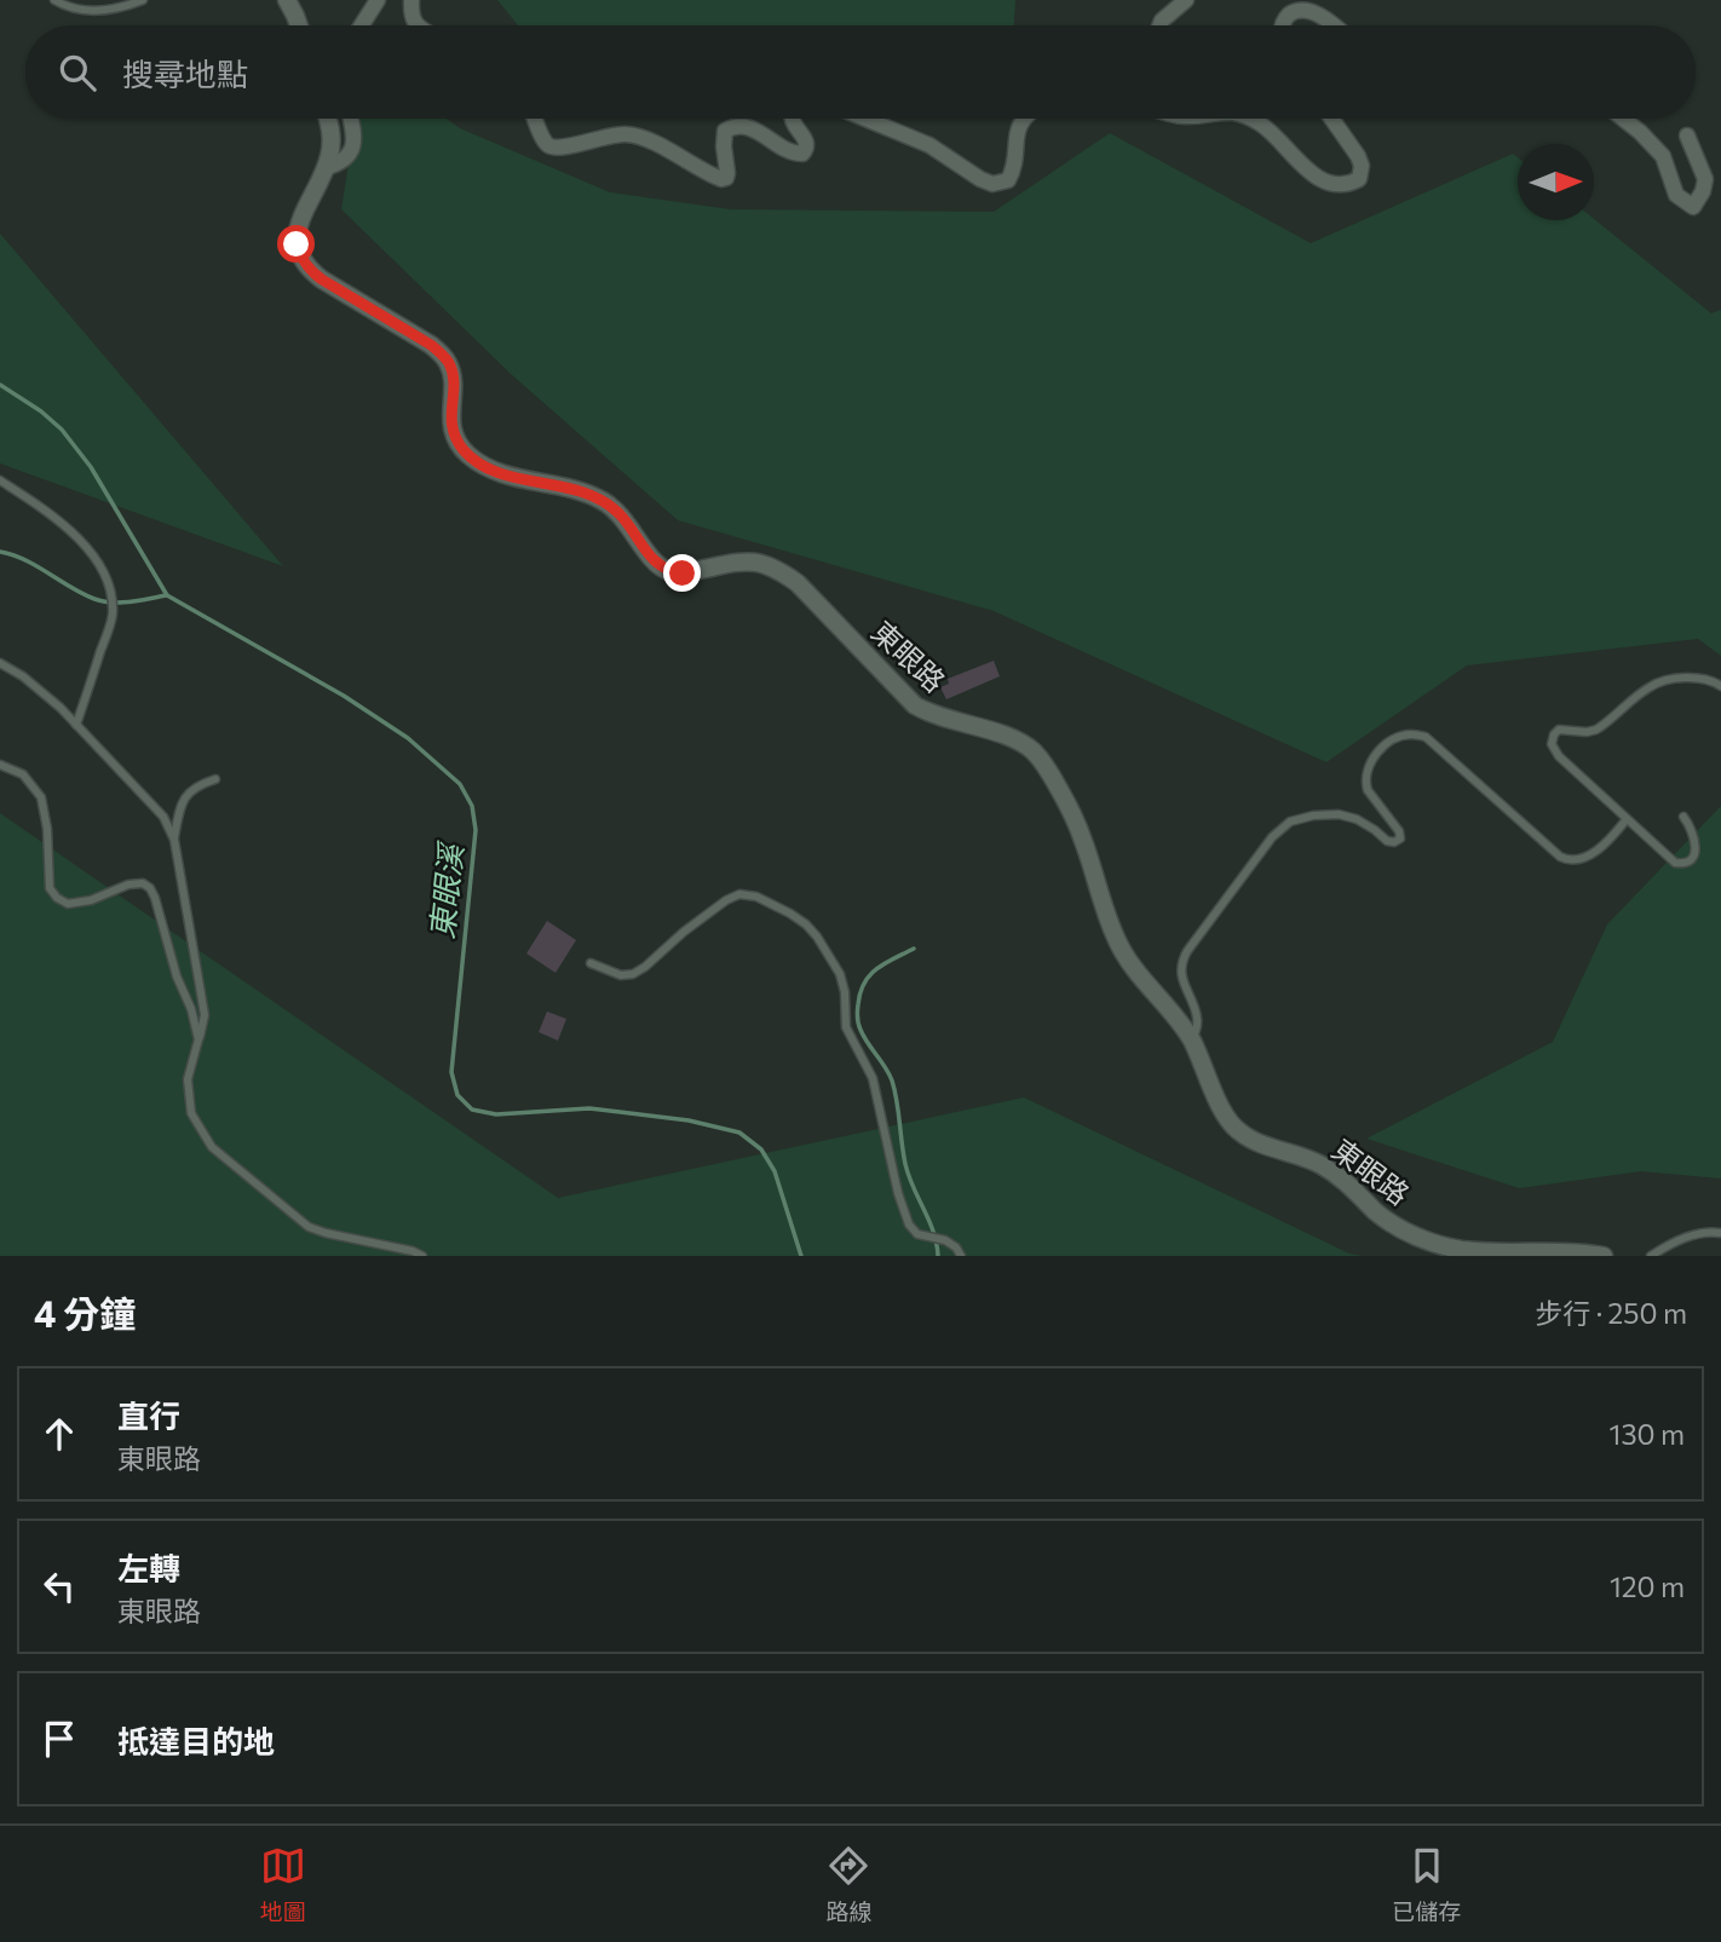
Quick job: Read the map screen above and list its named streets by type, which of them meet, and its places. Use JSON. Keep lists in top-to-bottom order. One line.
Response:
{"streets":{"street":["東眼路"]},"water":["東眼溪"],"north":"right","page":{"search":"搜尋地點","heading":["4 分鐘","步行 · 250 m"],"list":[["直行","東眼路","130 m"],["左轉","東眼路","120 m"],"抵達目的地"],"nav":["地圖","路線","已儲存"]}}
